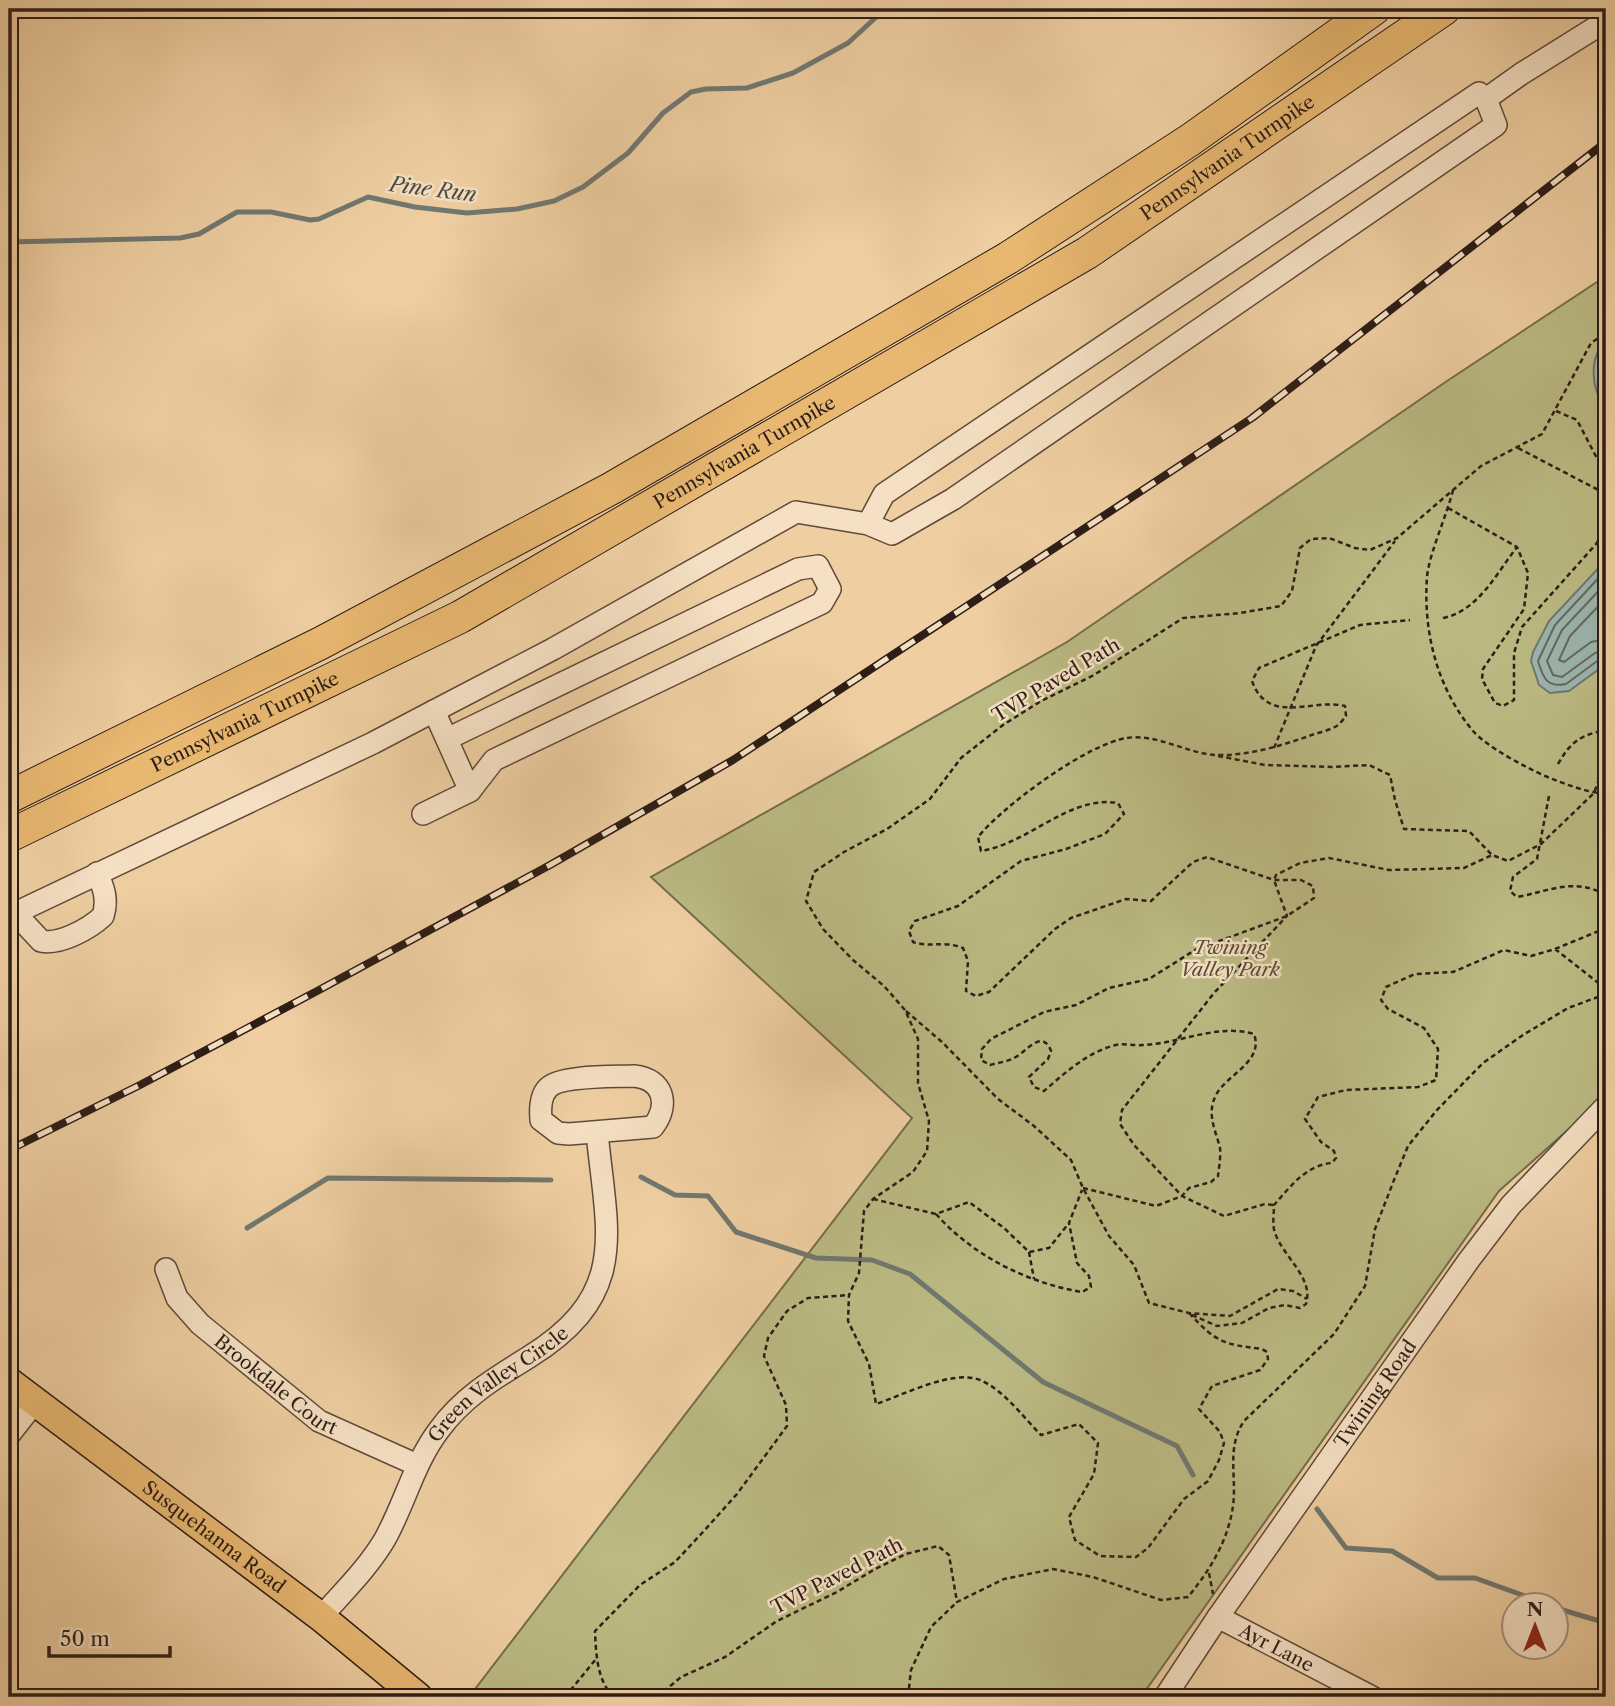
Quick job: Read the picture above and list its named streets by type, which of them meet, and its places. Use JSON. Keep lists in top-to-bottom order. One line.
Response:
{"streets":{"highway":["Pennsylvania Turnpike"],"main road":["Susquehanna Road"],"street":["Brookdale Court","Green Valley Circle","Twining Road","Ayr Lane"],"path":["TVP Paved Path"]},"crossings":[["Brookdale Court","Green Valley Circle"],["Green Valley Circle","Susquehanna Road"],["Twining Road","Ayr Lane"]],"water":["Pine Run"],"parks":["Twining Valley Park"],"scale_bar":"50 m","north":"top"}
